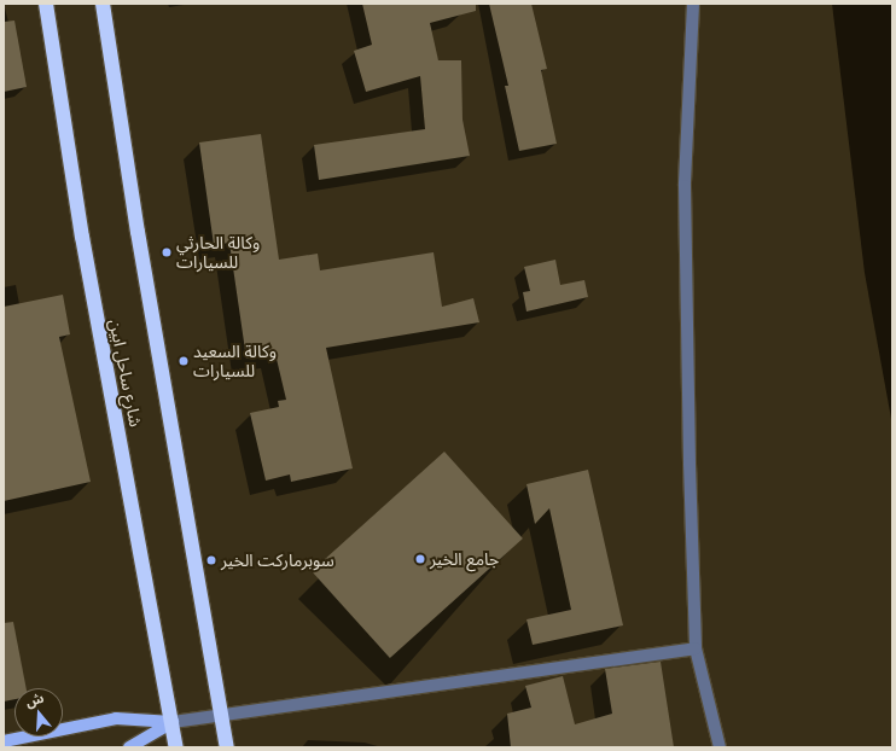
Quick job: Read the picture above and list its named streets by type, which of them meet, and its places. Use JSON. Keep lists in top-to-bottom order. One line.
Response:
{"streets":{"highway":["شارع ساحل ابين"]},"places":["وكالة الحارثي للسيارات","وكالة السعيد للسيارات","جامع الخير","سوبرماركت الخير"],"north":"top"}
